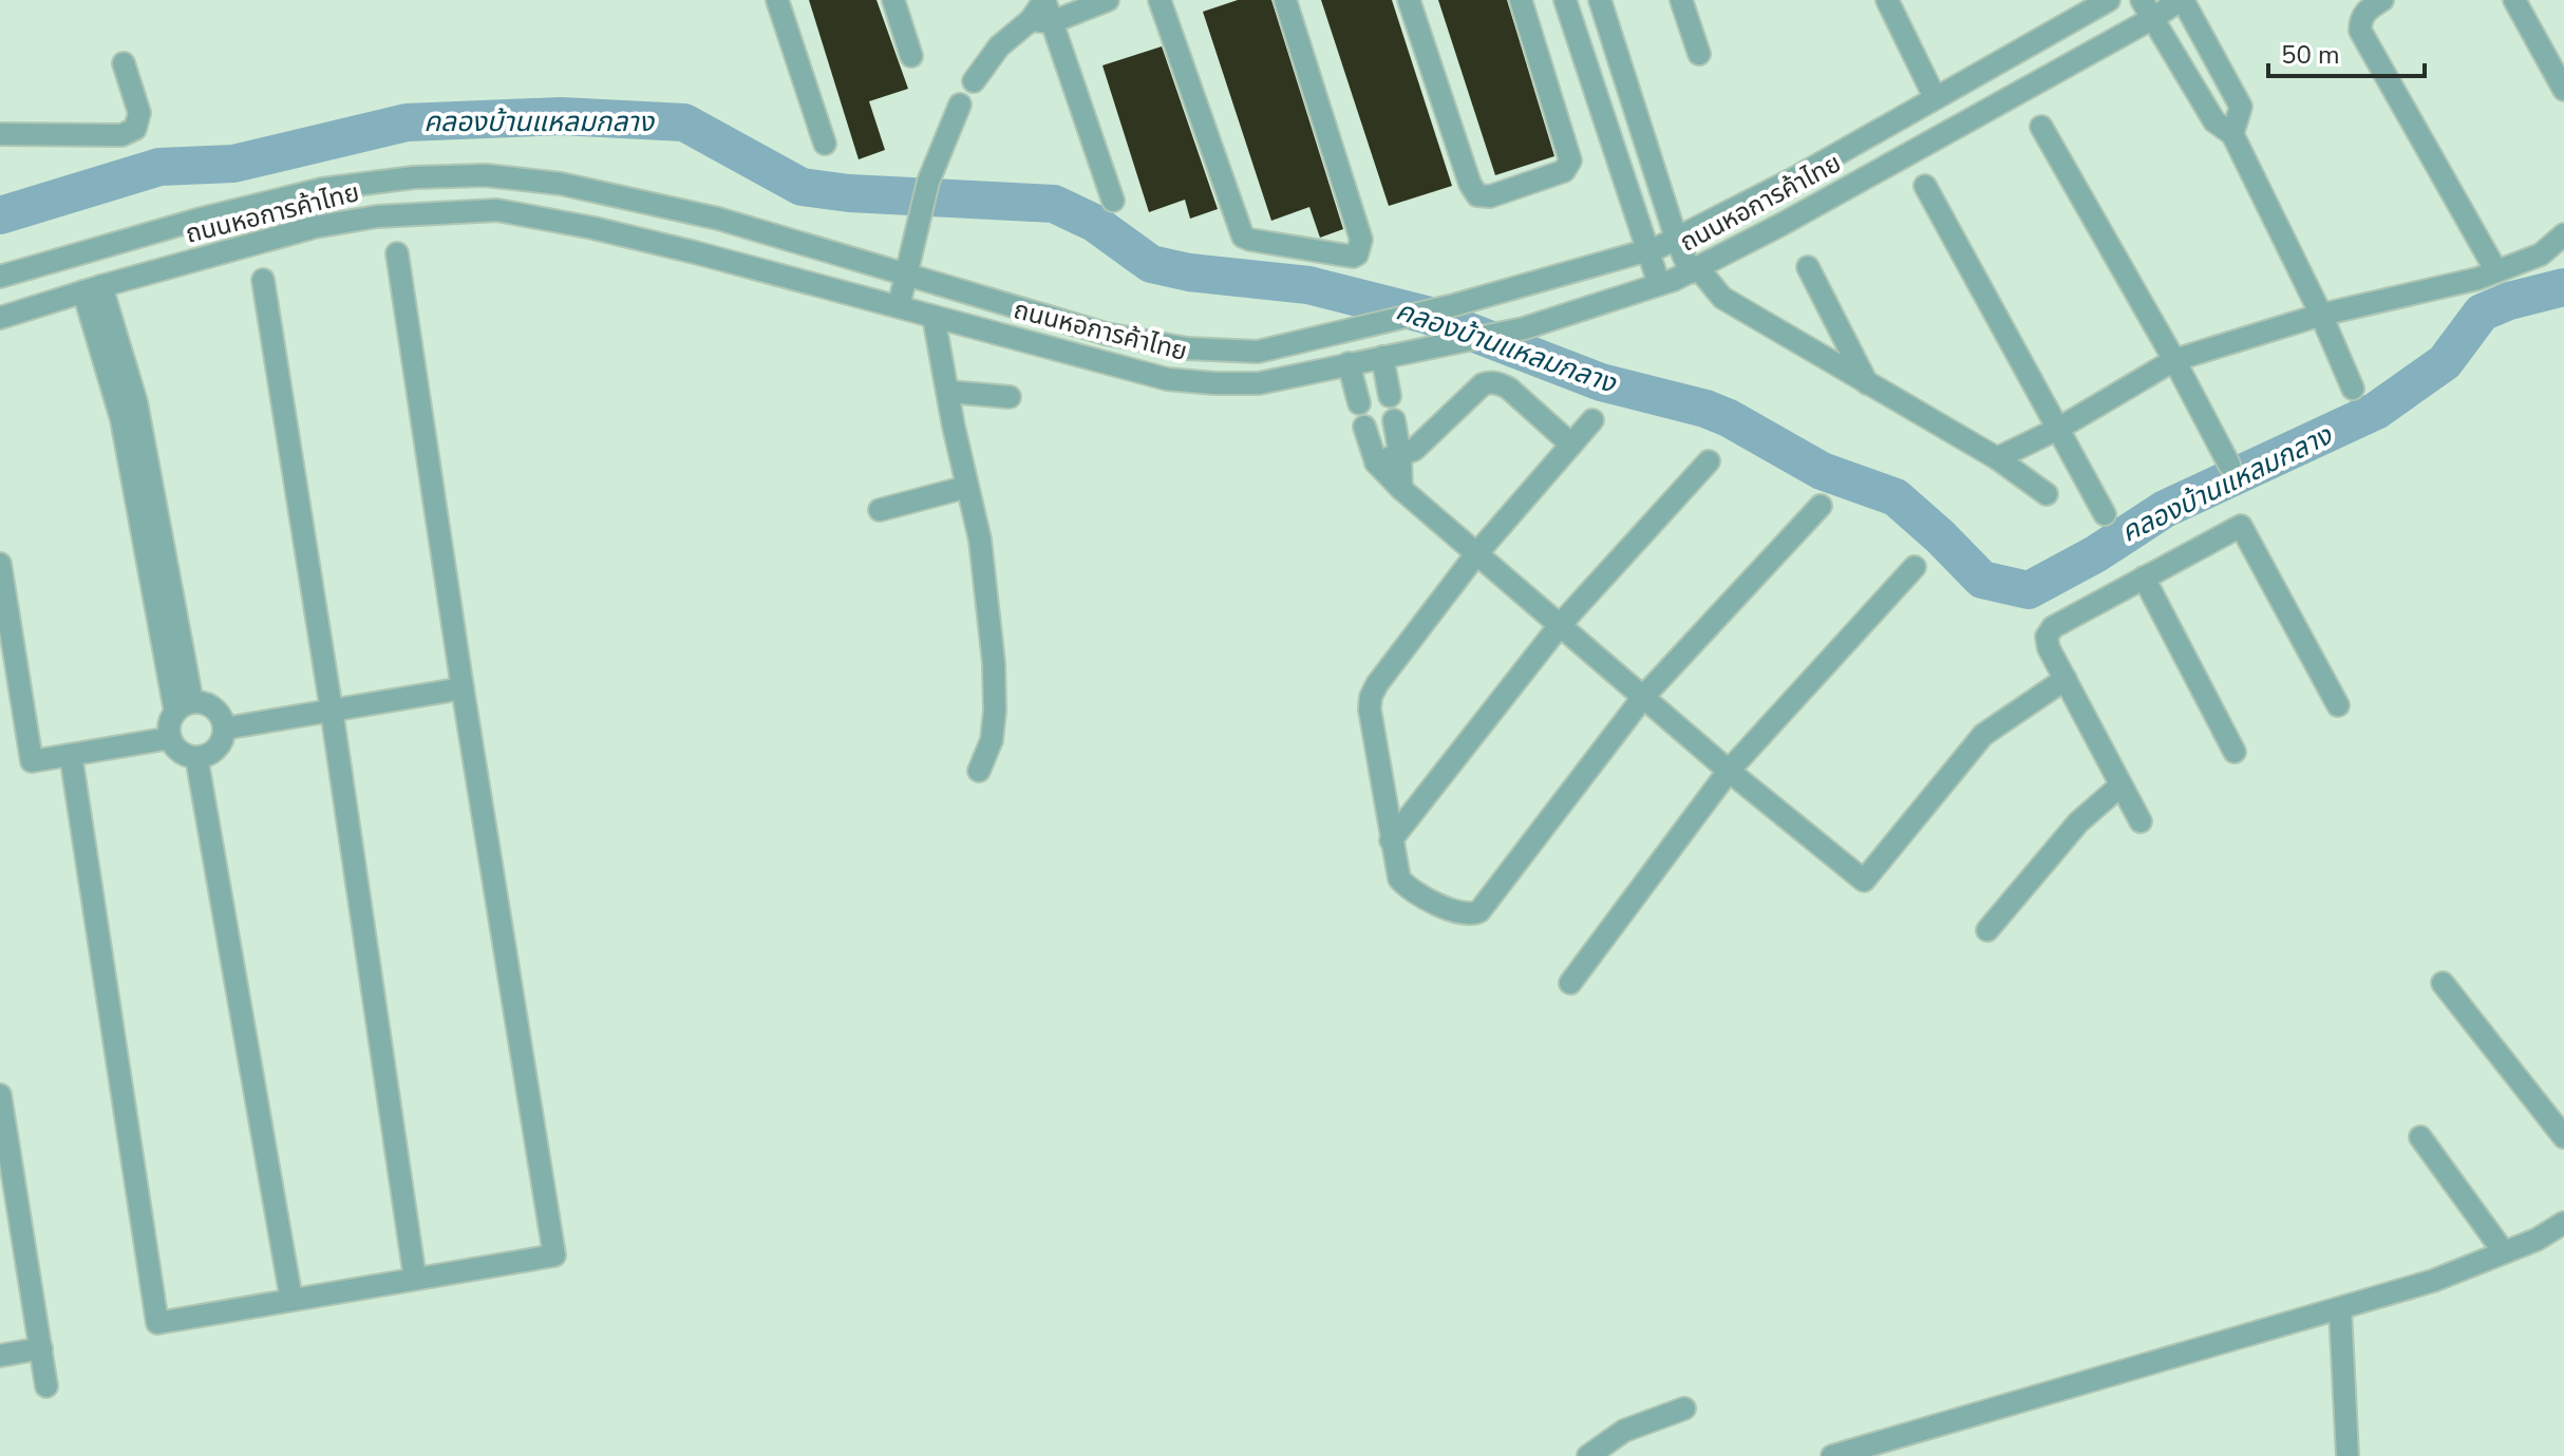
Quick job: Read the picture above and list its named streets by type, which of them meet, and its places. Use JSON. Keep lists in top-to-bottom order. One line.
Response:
{"streets":{"street":["ถนนหอการค้าไทย"]},"water":["คลองบ้านแหลมกลาง"],"scale_bar":"50 m"}
